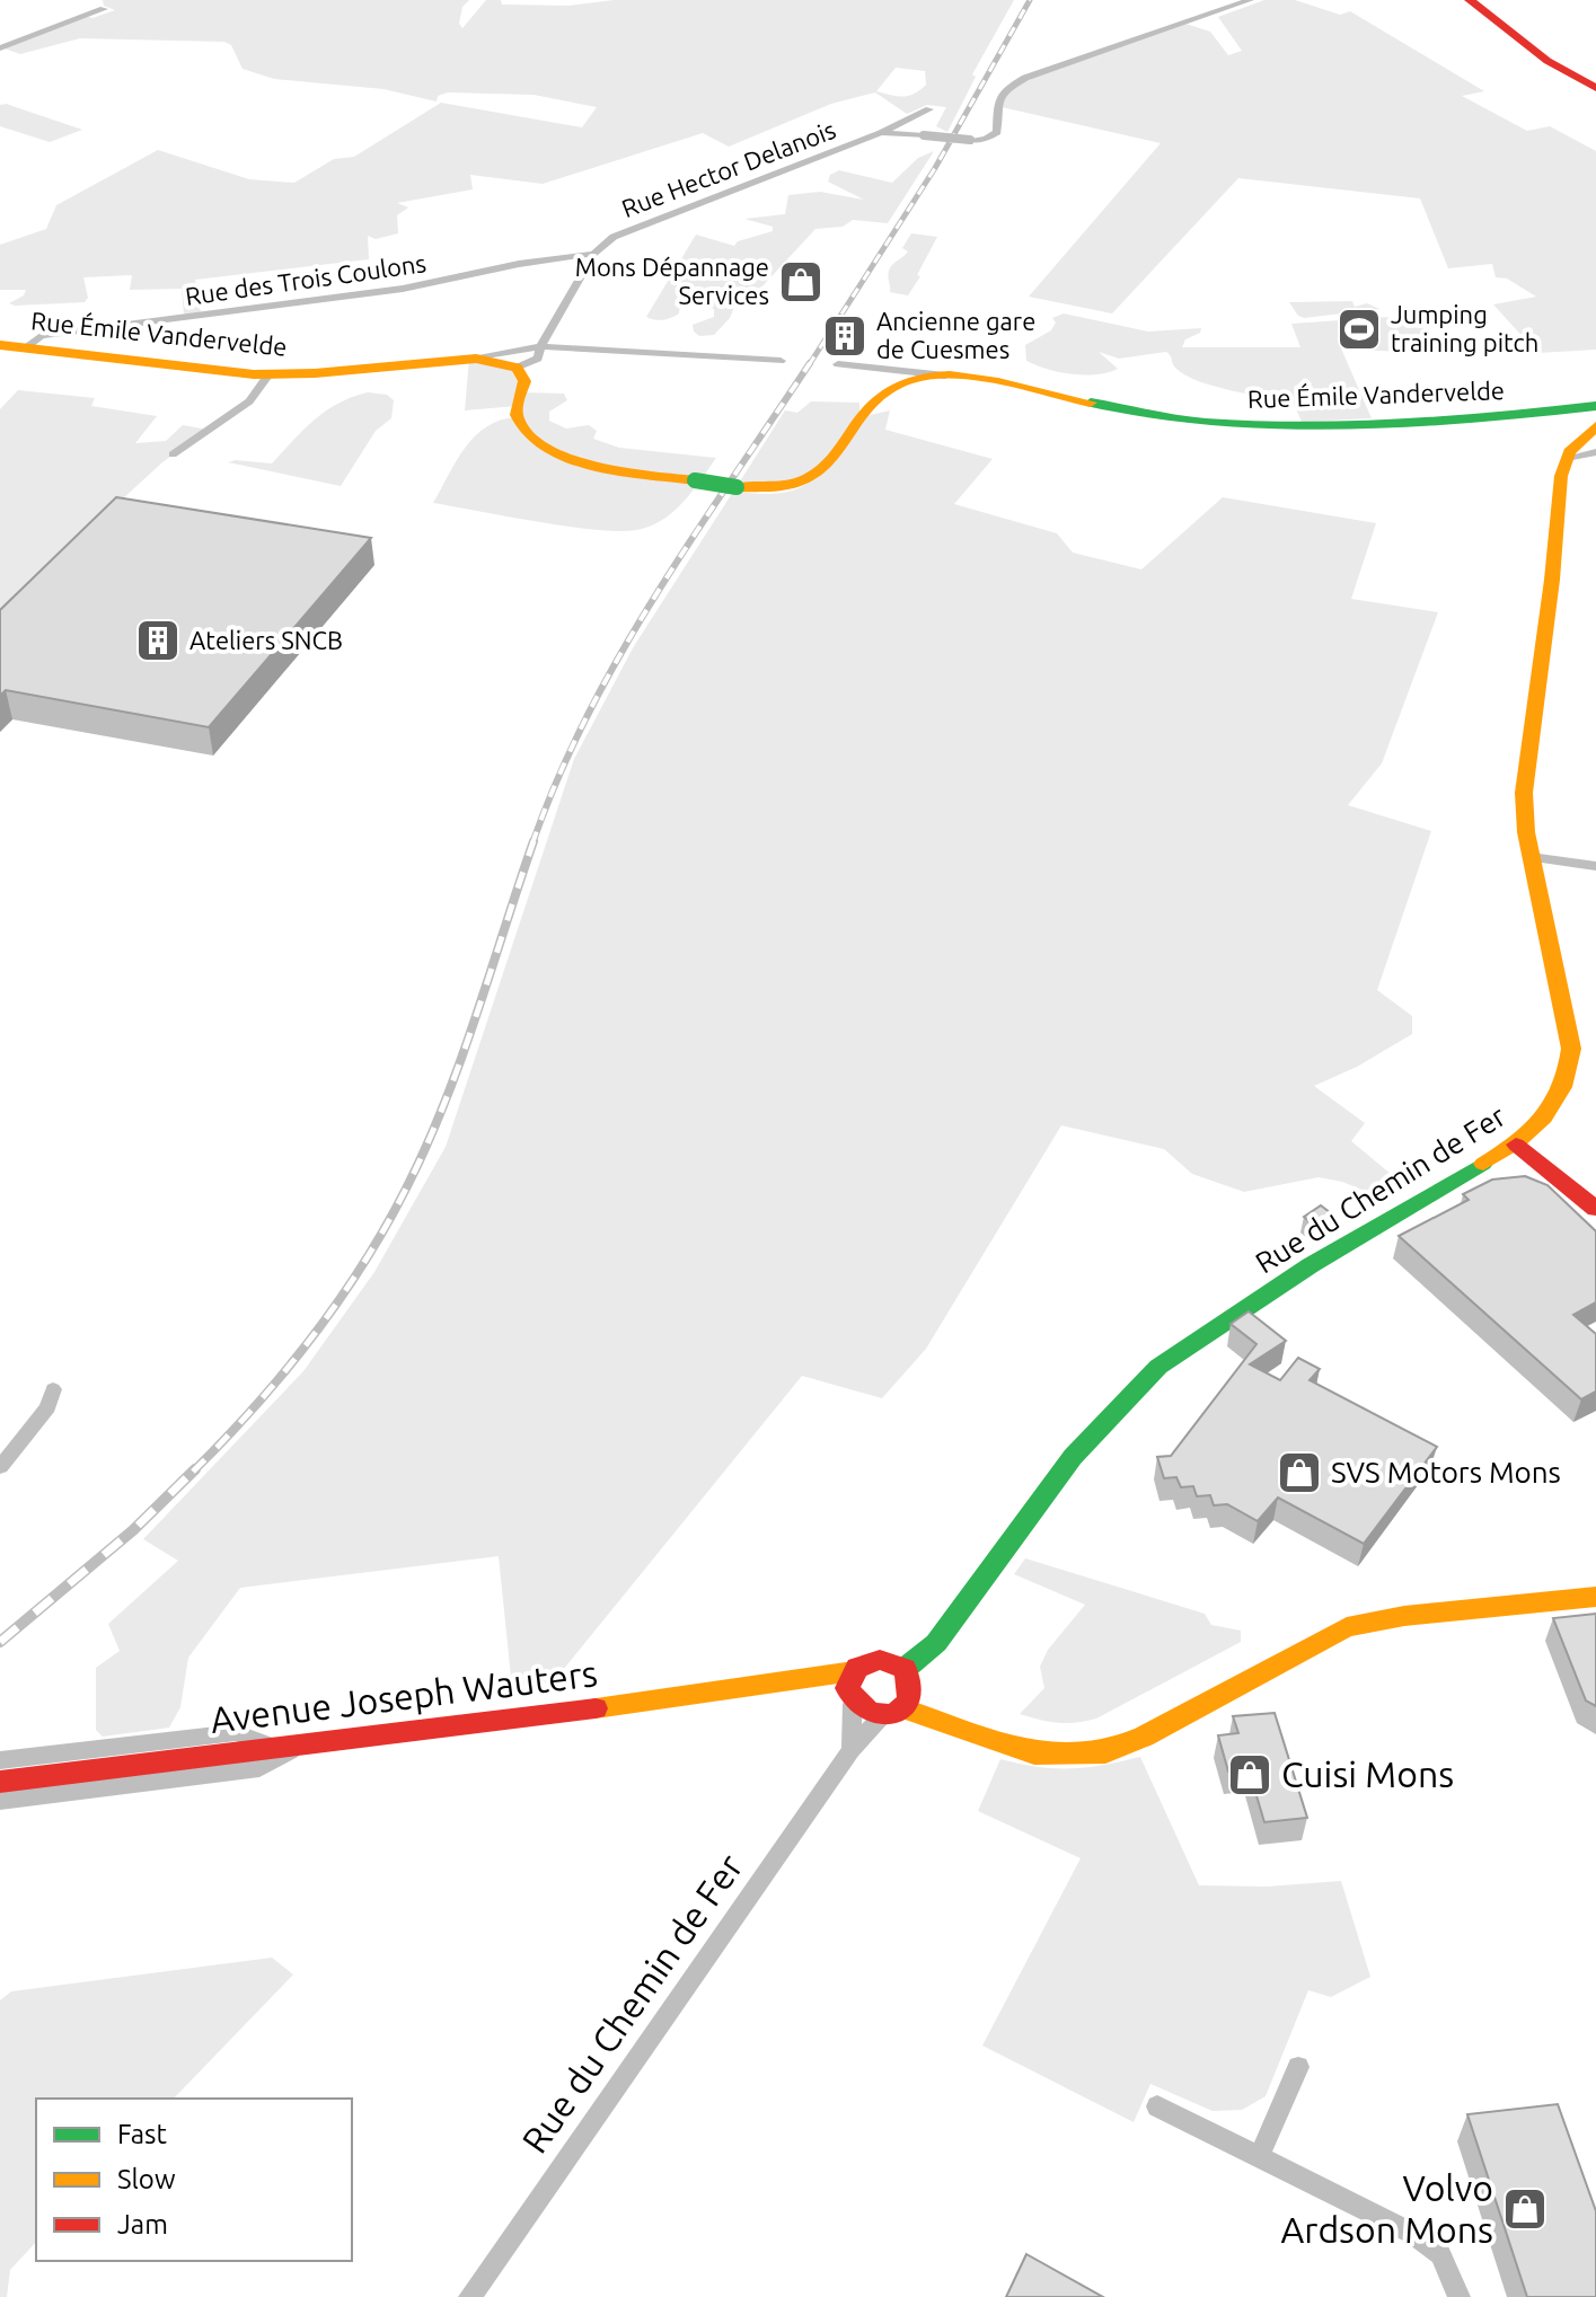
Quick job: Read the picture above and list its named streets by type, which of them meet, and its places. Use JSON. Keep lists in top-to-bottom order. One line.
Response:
{"streets":{"main road":["Rue Émile Vandervelde","Rue du Chemin de Fer","Avenue Joseph Wauters"],"street":["Rue Hector Delanois","Rue des Trois Coulons"]},"crossings":[["Rue Hector Delanois","Rue des Trois Coulons"],["Rue Hector Delanois","Rue Émile Vandervelde"],["Rue des Trois Coulons","Rue Émile Vandervelde"],["Rue du Chemin de Fer","Avenue Joseph Wauters"]],"places":{"shop":["Mons Dépannage Services","SVS Motors Mons","Cuisi Mons","Volvo Ardson Mons"],"sports":["Jumping training pitch"],"building":["Ancienne gare de Cuesmes","Ateliers SNCB"]},"legend":["Fast","Slow","Jam"]}
